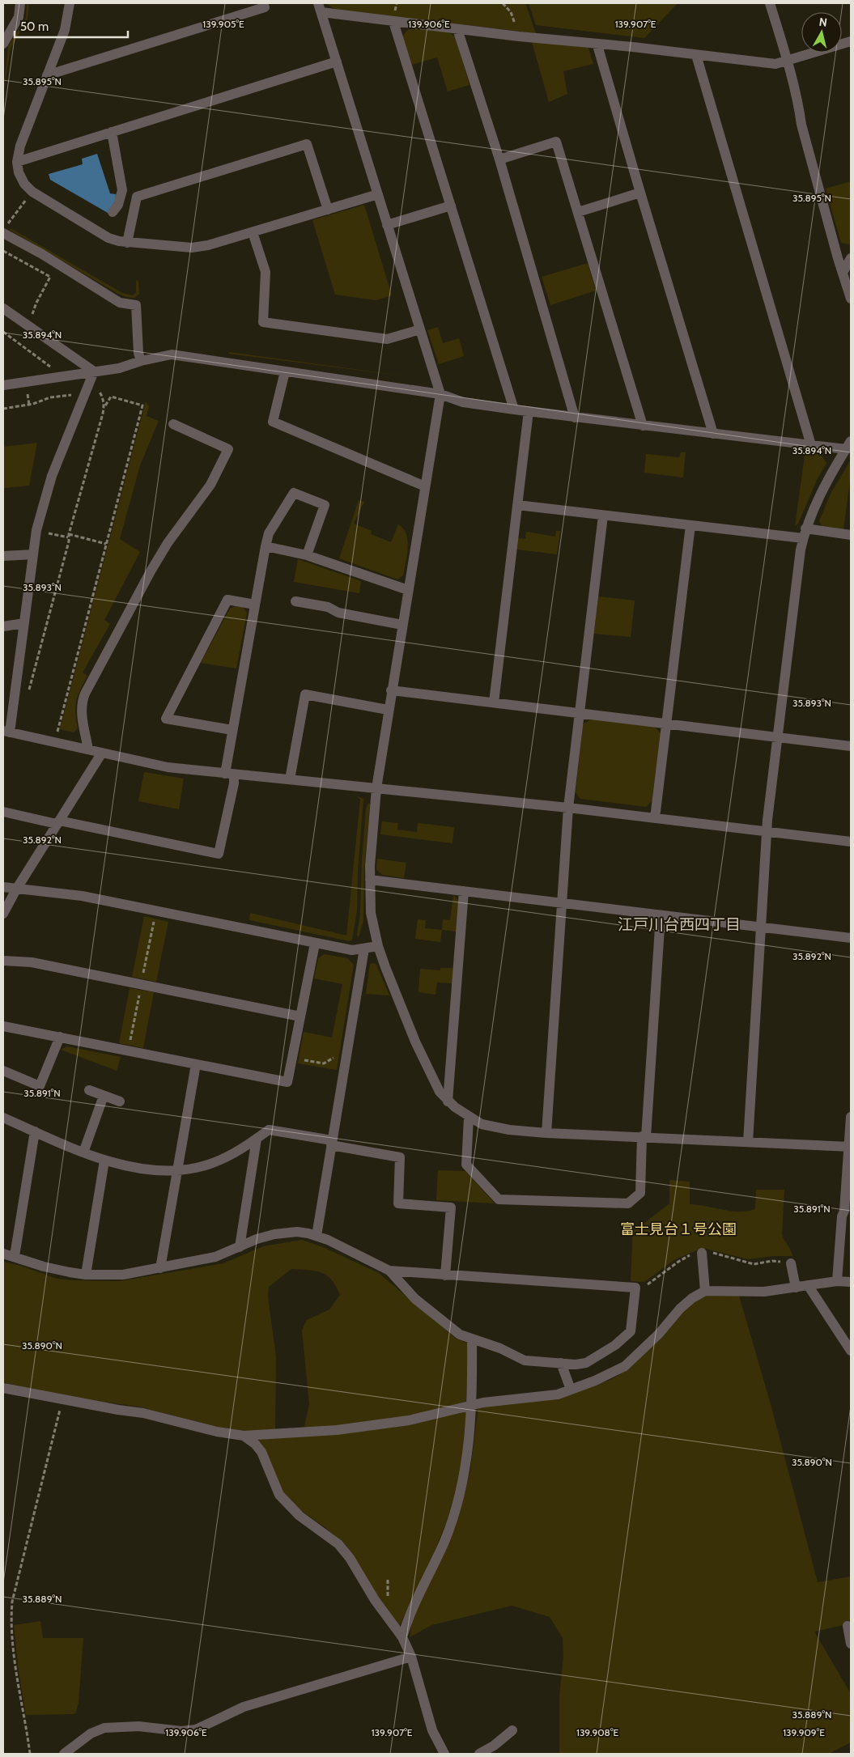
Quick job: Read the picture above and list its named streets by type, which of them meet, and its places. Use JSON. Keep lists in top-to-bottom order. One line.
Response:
{"districts":["江戸川台西四丁目"],"parks":["富士見台１号公園"],"scale_bar":"50 m","north":"top","coordinates":["139.905°E","139.906°E","139.907°E","35.895°N","35.894°N","35.893°N","35.892°N","35.891°N","35.890°N","35.889°N","139.908°E","139.909°E"]}
